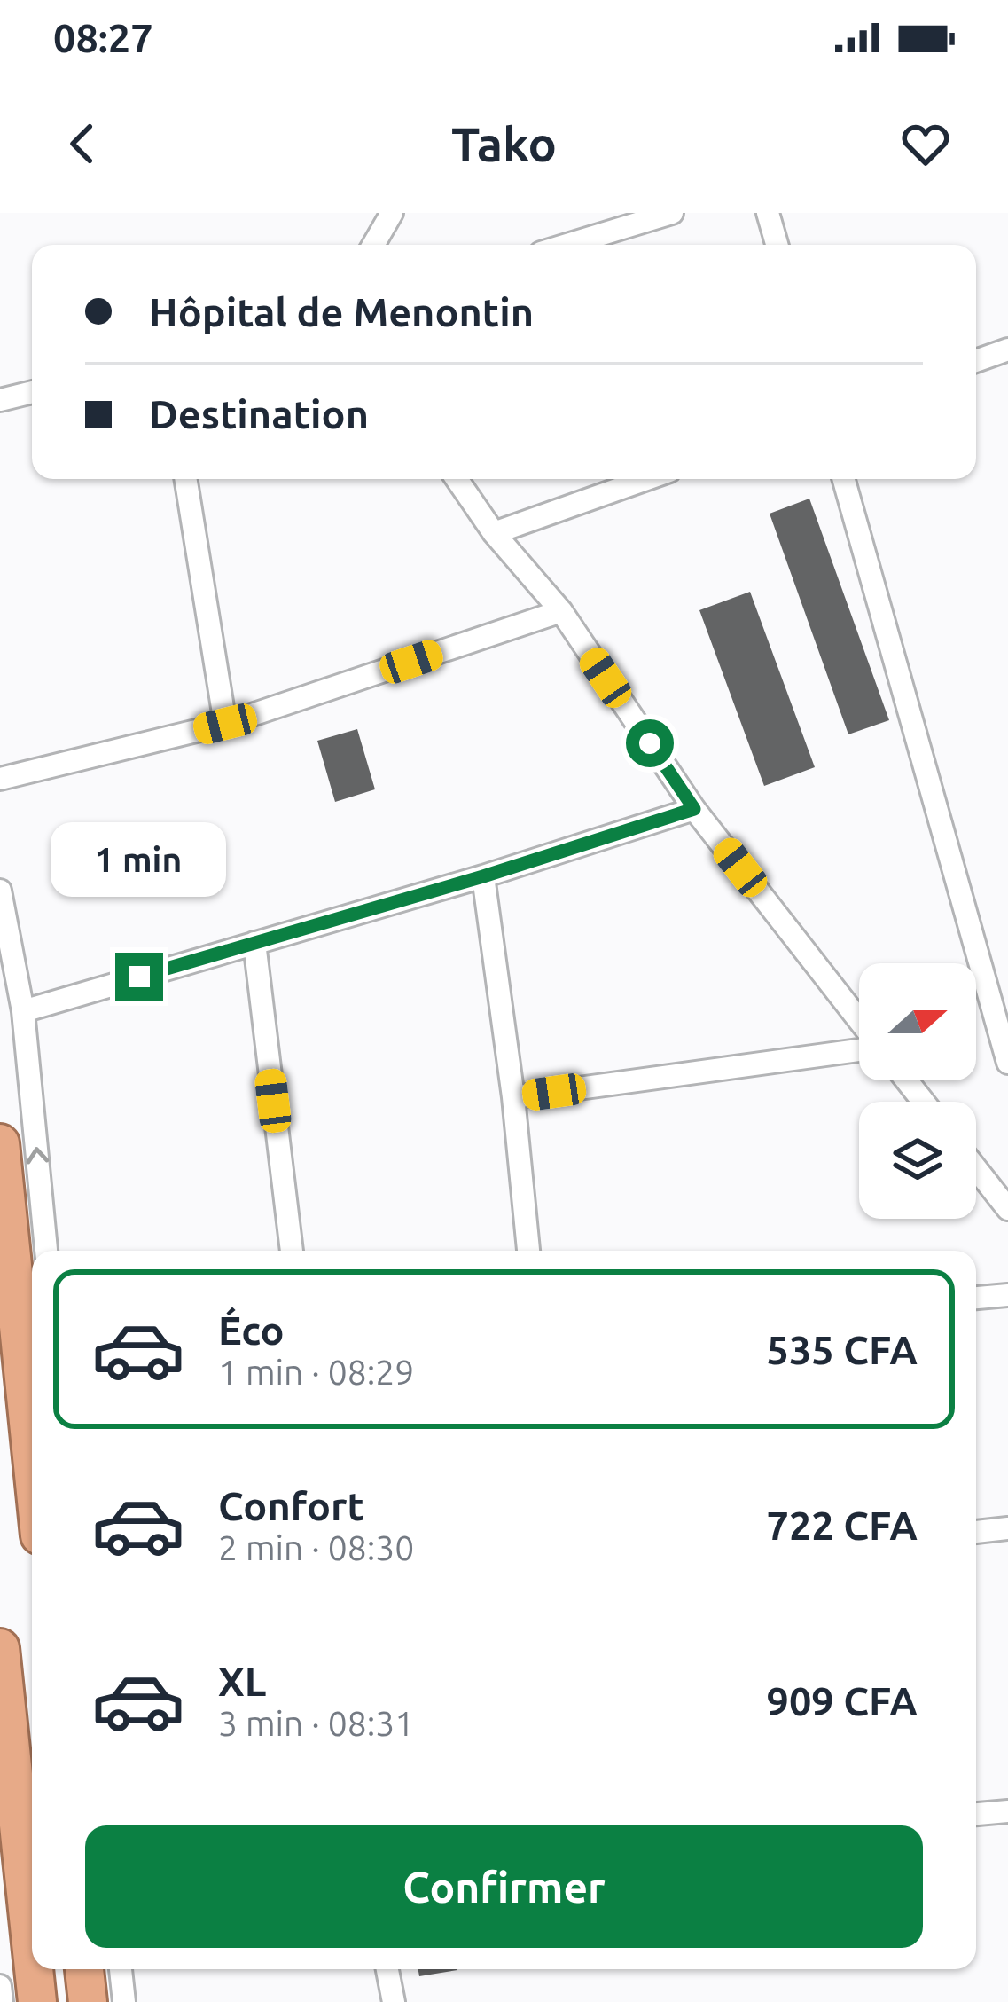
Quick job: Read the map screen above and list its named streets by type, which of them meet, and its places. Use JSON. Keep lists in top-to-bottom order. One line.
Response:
{"north":"right","page":{"status":"08:27","header":"Tako","banner":["Hôpital de Menontin","Destination"],"bubble":"1 min","list":[{"name":"Éco","note":"1 min · 08:29","value":"535 CFA"},{"name":"Confort","note":"2 min · 08:30","value":"722 CFA"},{"name":"XL","note":"3 min · 08:31","value":"909 CFA"}],"buttons":"Confirmer"}}
